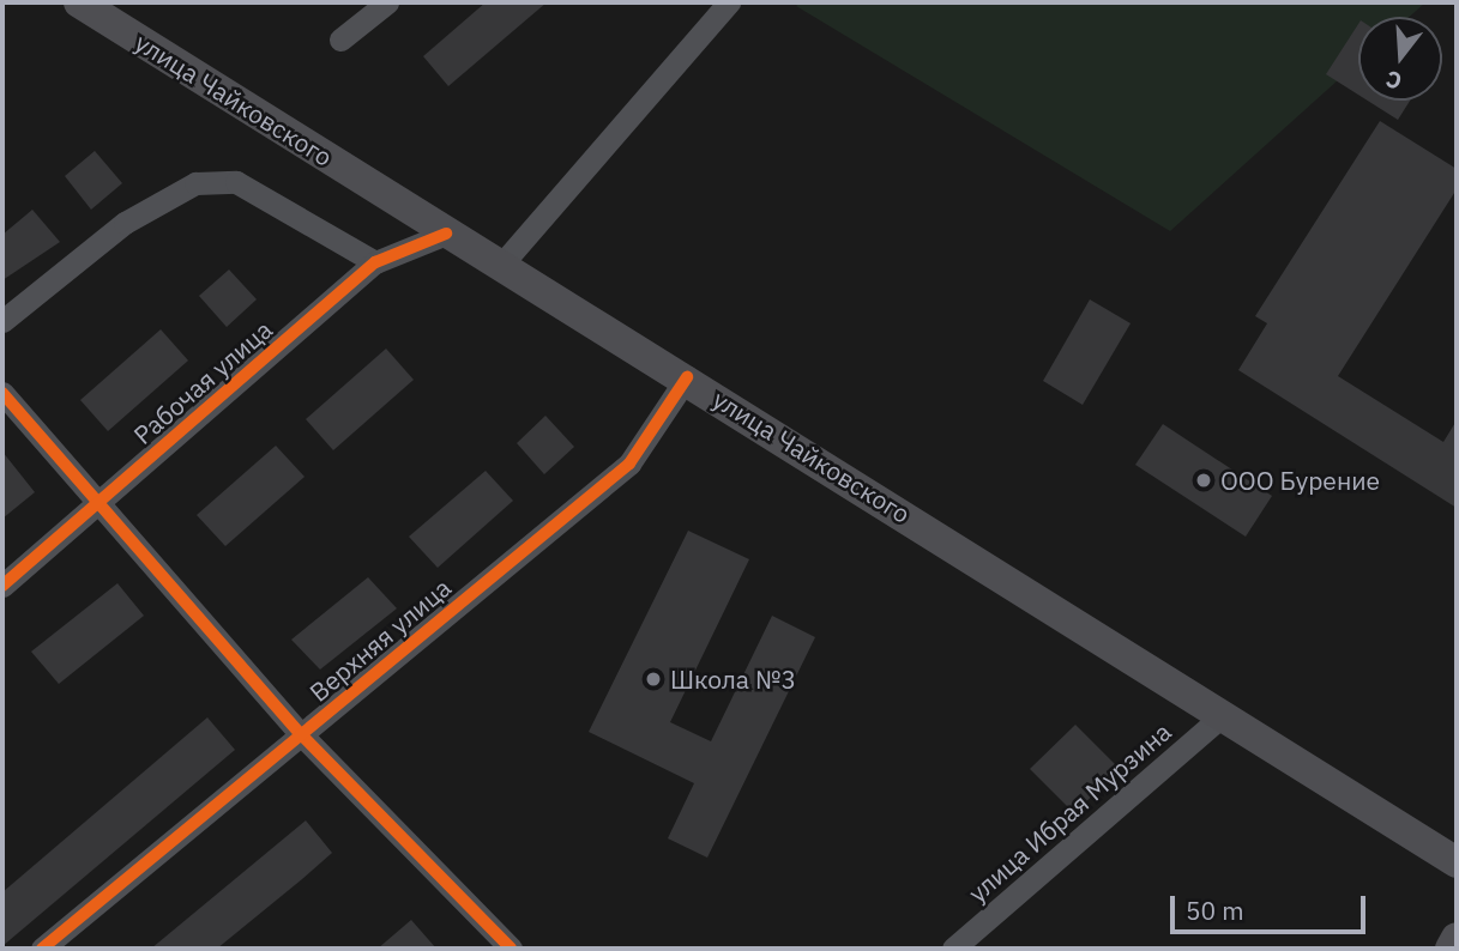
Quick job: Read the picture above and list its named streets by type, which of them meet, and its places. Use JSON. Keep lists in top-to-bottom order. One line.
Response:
{"streets":{"main road":["улица Чайковского"],"street":["Рабочая улица","Верхняя улица","улица Ибрая Мурзина"]},"crossings":[["улица Чайковского","Рабочая улица"],["улица Чайковского","Верхняя улица"],["улица Чайковского","улица Ибрая Мурзина"]],"places":["ООО Бурение","Школа №3"],"scale_bar":"50 m","north":"bottom"}
